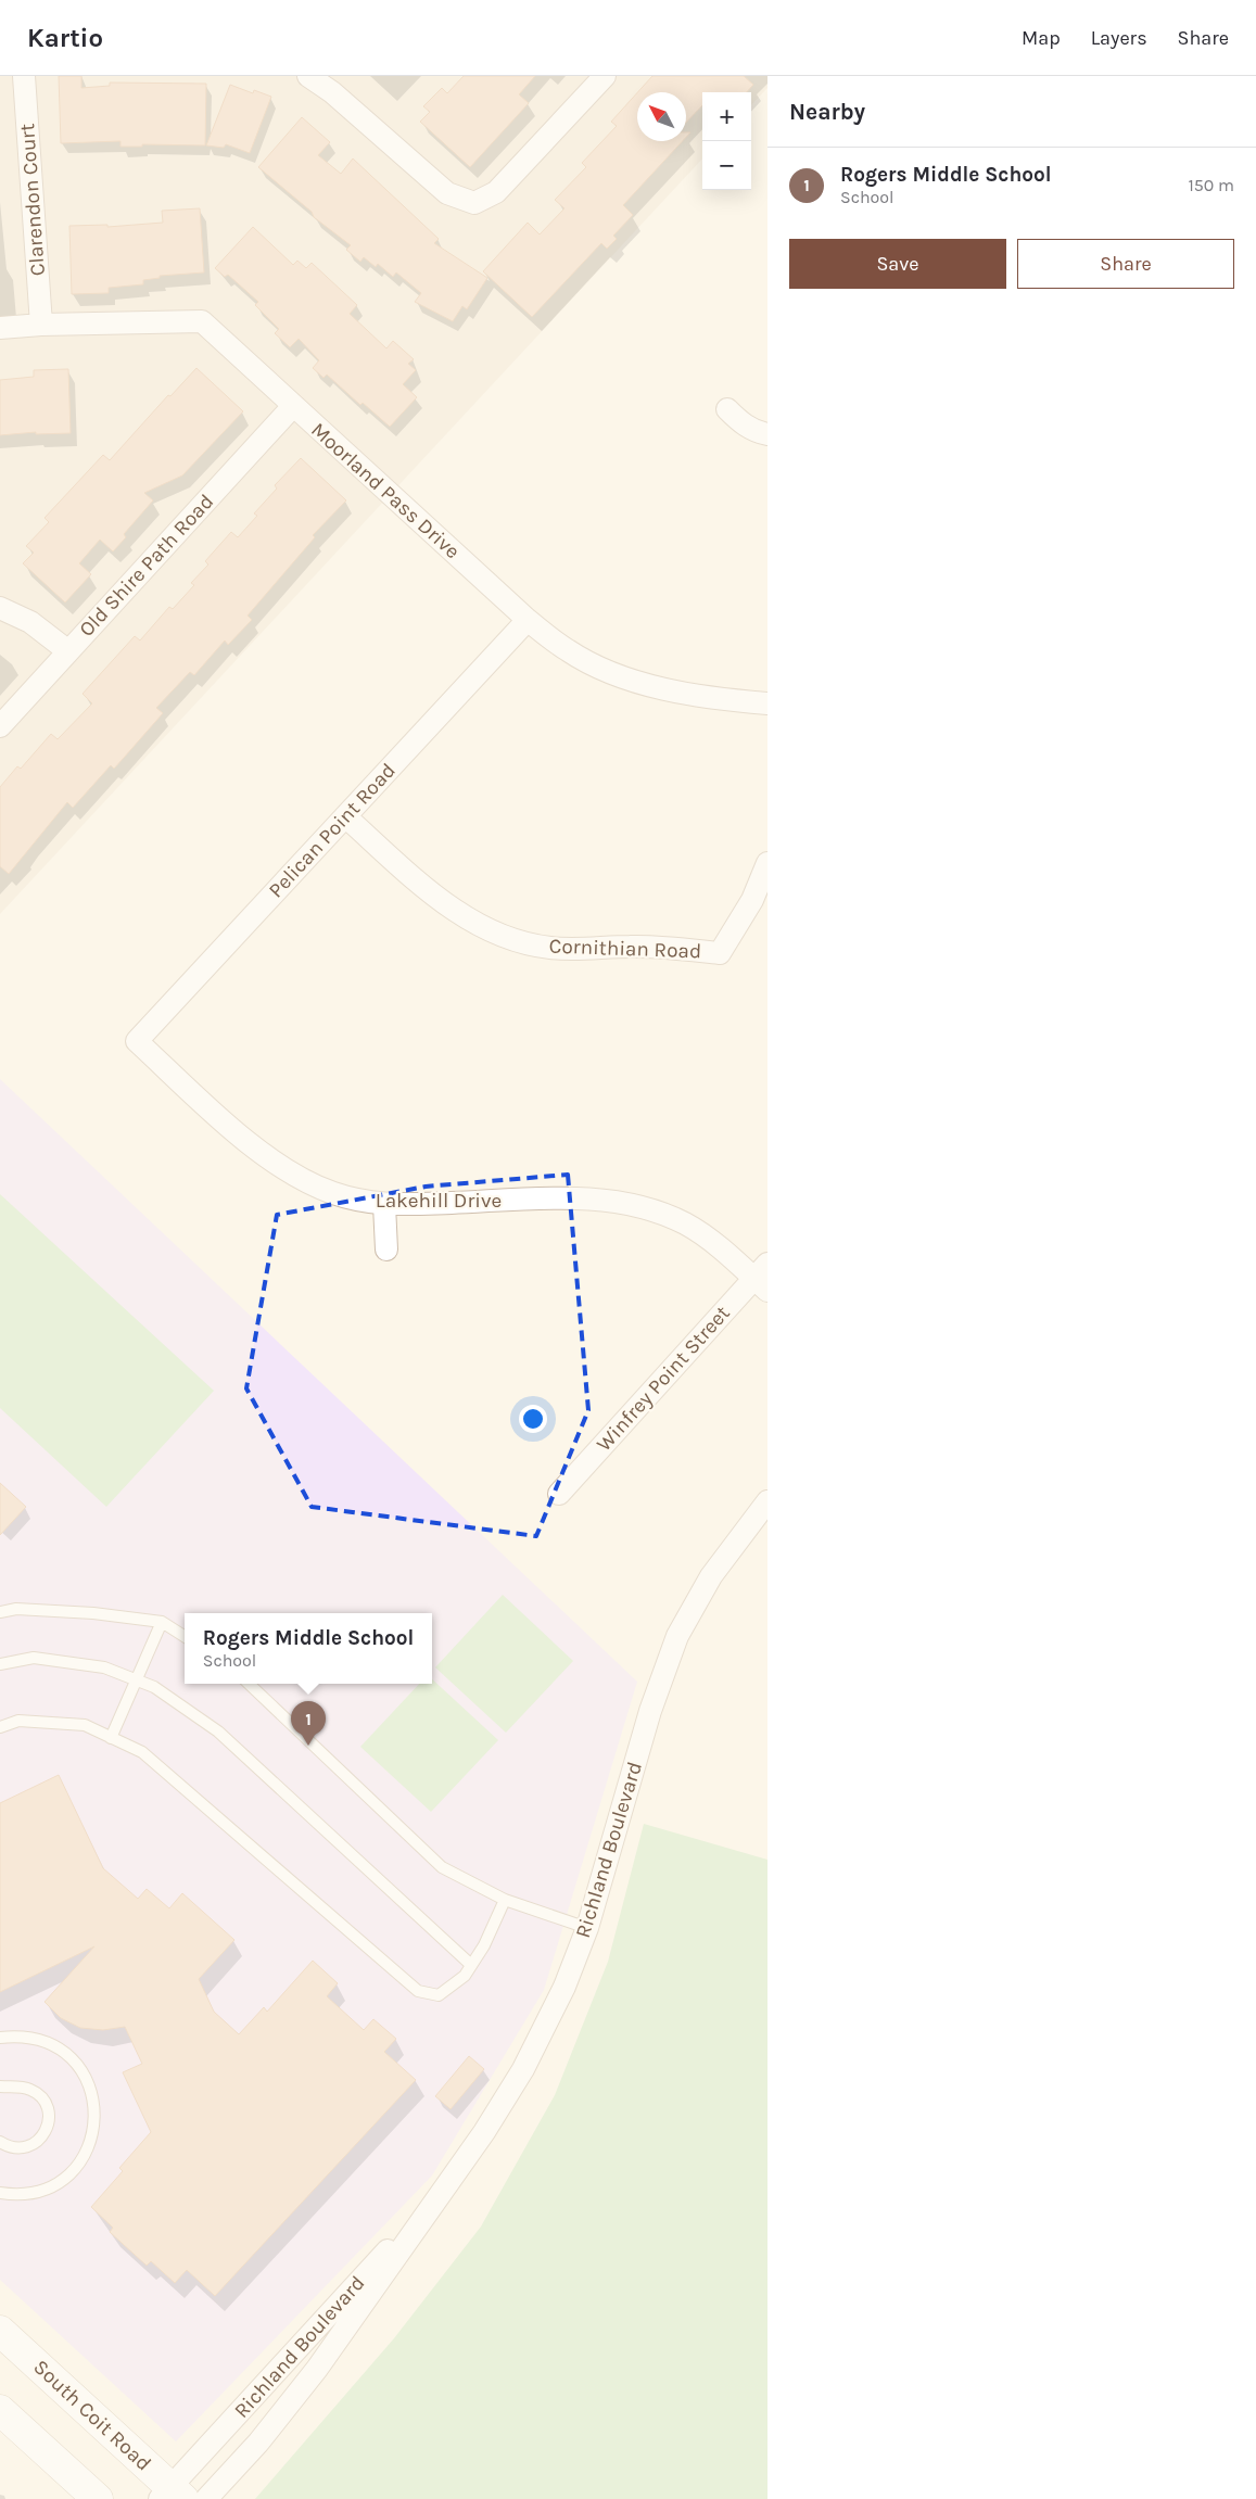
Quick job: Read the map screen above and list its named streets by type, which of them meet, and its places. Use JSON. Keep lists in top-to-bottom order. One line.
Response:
{"streets":{"main road":["South Coit Road"],"street":["Clarendon Court","Moorland Pass Drive","Old Shire Path Road","Pelican Point Road","Cornithian Road","Lakehill Drive","Winfrey Point Street","Richland Boulevard"]},"crossings":[["Clarendon Court","Moorland Pass Drive"],["Moorland Pass Drive","Old Shire Path Road"],["Moorland Pass Drive","Pelican Point Road"],["Pelican Point Road","Cornithian Road"],["Pelican Point Road","Lakehill Drive"],["Lakehill Drive","Winfrey Point Street"],["Richland Boulevard","South Coit Road"]],"north":"top left","page":{"header":"Kartio","nav":["Map","Layers","Share"],"heading":"Nearby","map_buttons":["+","−"],"list":[{"mark":"1","name":"Rogers Middle School","note":"School","value":"150 m"}],"buttons":["Save","Share"],"popup":["Rogers Middle School","School"],"pins":"1"}}
